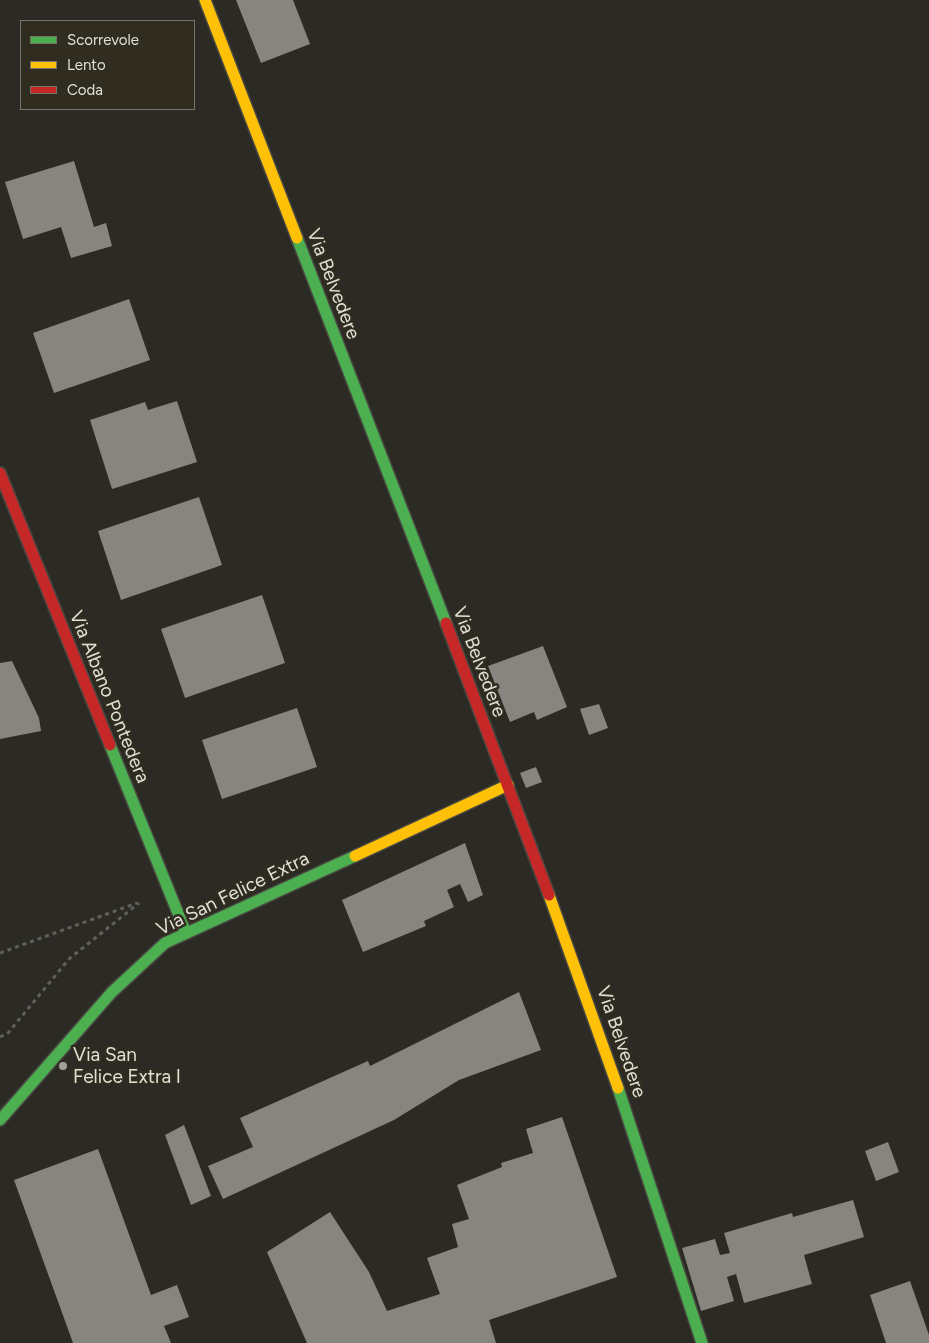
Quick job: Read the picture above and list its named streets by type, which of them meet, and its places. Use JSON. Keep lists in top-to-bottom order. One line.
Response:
{"streets":{"street":["Via Belvedere","Via Albano Pontedera","Via San Felice Extra"]},"crossings":[["Via Belvedere","Via San Felice Extra"],["Via Albano Pontedera","Via San Felice Extra"]],"places":["Via San Felice Extra I"],"legend":["Scorrevole","Lento","Coda"]}
